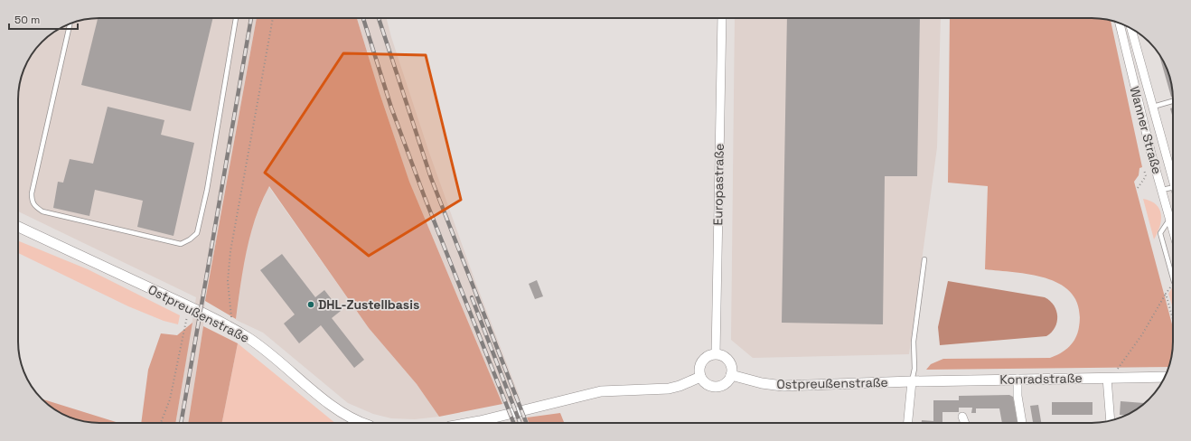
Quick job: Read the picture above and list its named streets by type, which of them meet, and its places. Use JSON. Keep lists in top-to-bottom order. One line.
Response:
{"streets":{"street":["Wanner Straße","Europastraße","Ostpreußenstraße","Konradstraße"]},"crossings":[["Europastraße","Ostpreußenstraße"],["Ostpreußenstraße","Konradstraße"]],"places":["DHL-Zustellbasis"],"scale_bar":"50 m"}
